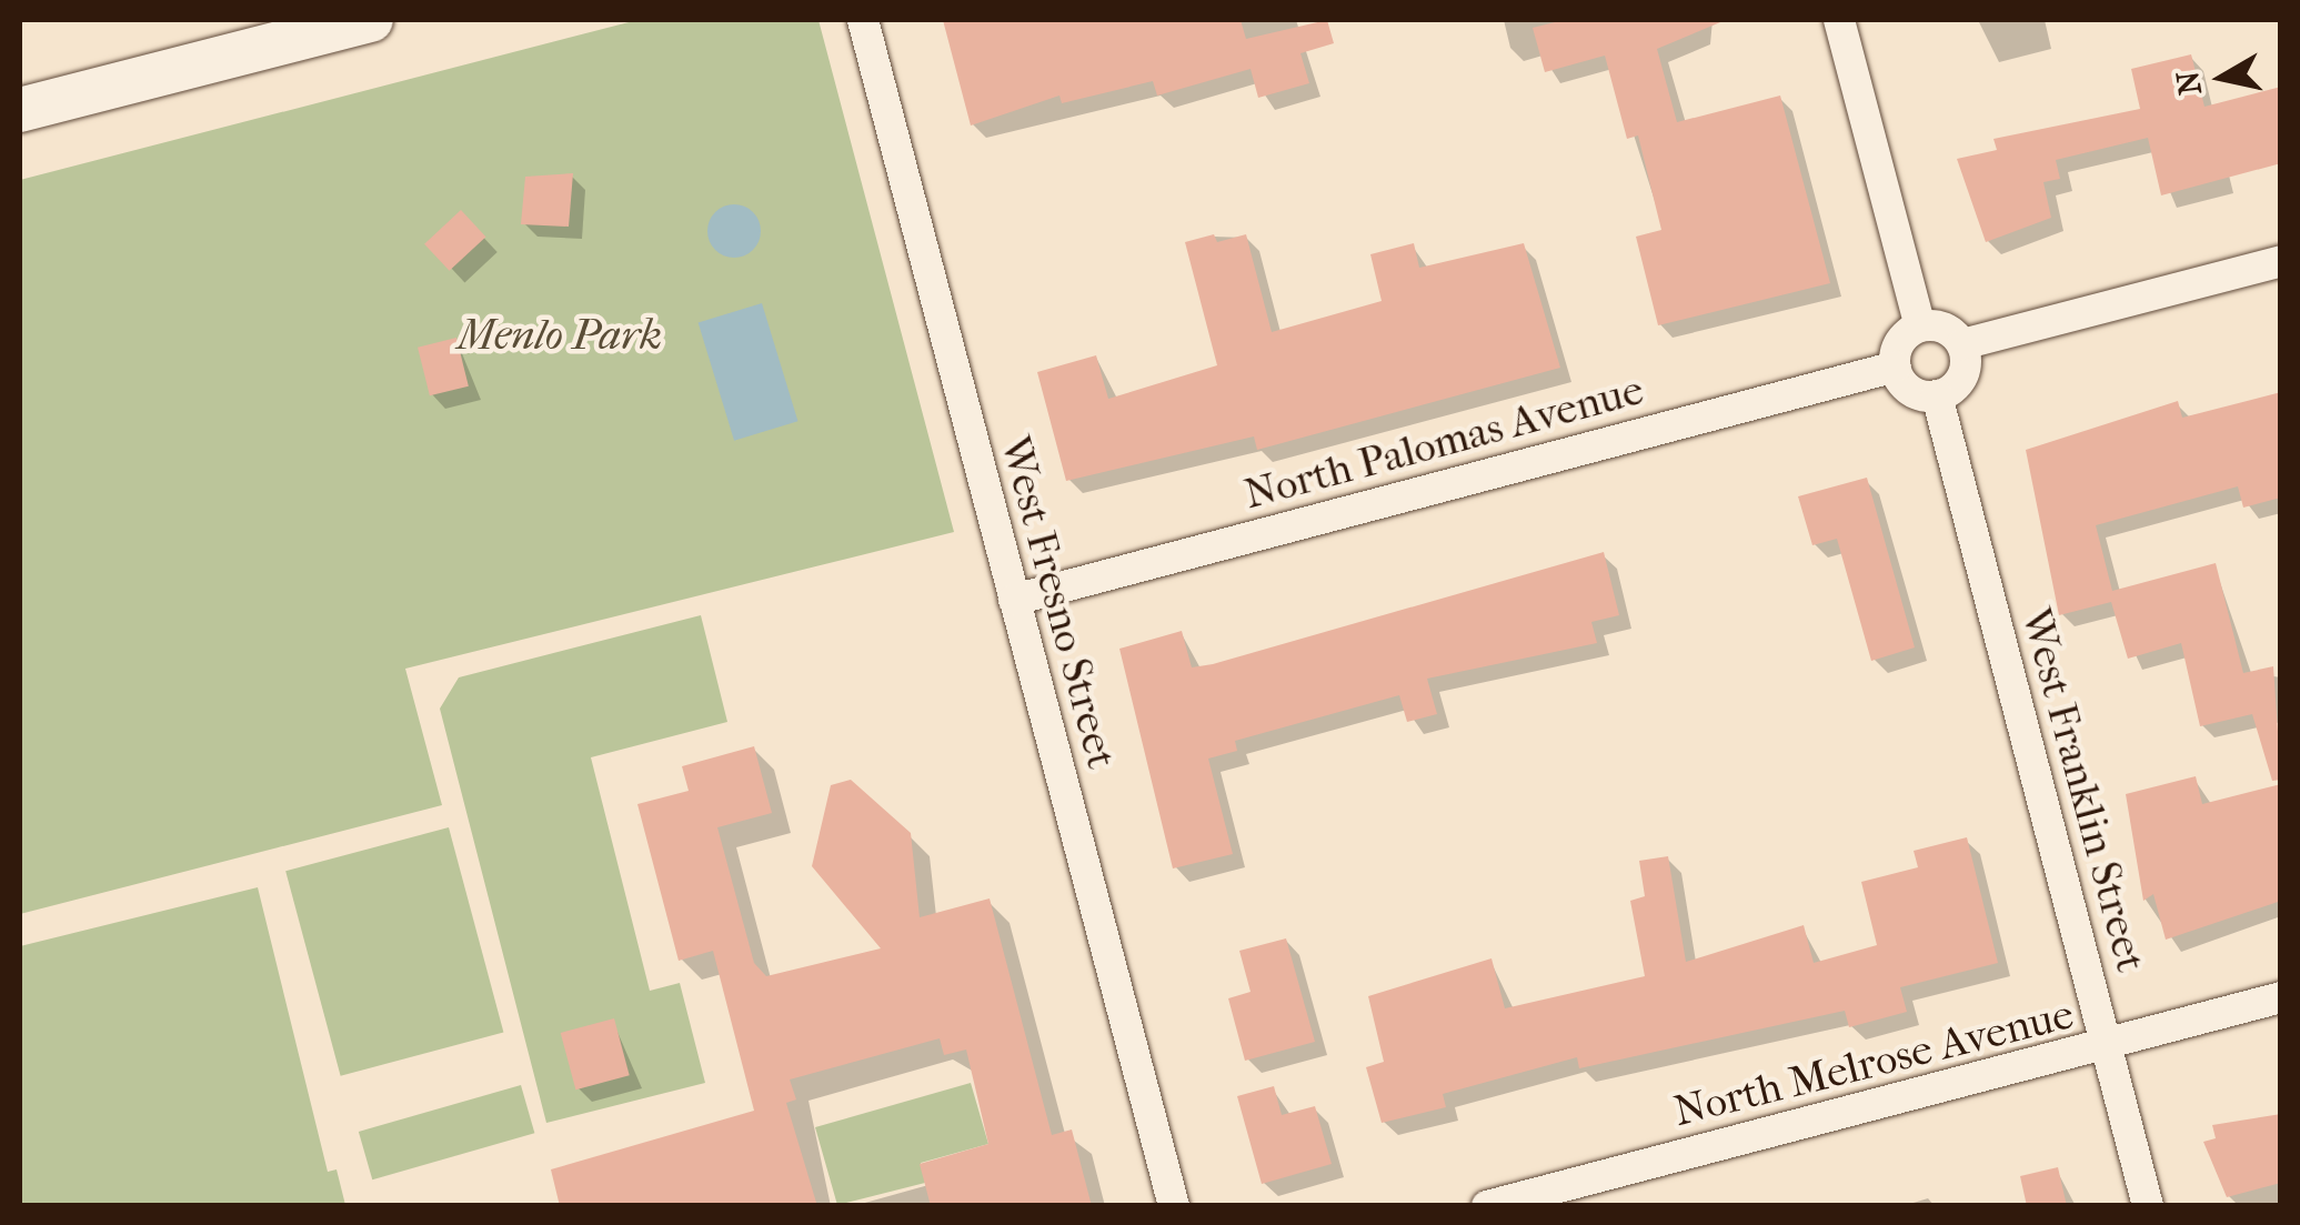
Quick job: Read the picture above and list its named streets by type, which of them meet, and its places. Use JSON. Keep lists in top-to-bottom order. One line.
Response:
{"streets":{"street":["North Palomas Avenue","West Fresno Street","West Franklin Street","North Melrose Avenue"]},"crossings":[["North Palomas Avenue","West Fresno Street"],["North Palomas Avenue","West Franklin Street"],["West Franklin Street","North Melrose Avenue"]],"parks":["Menlo Park"],"north":"left"}
